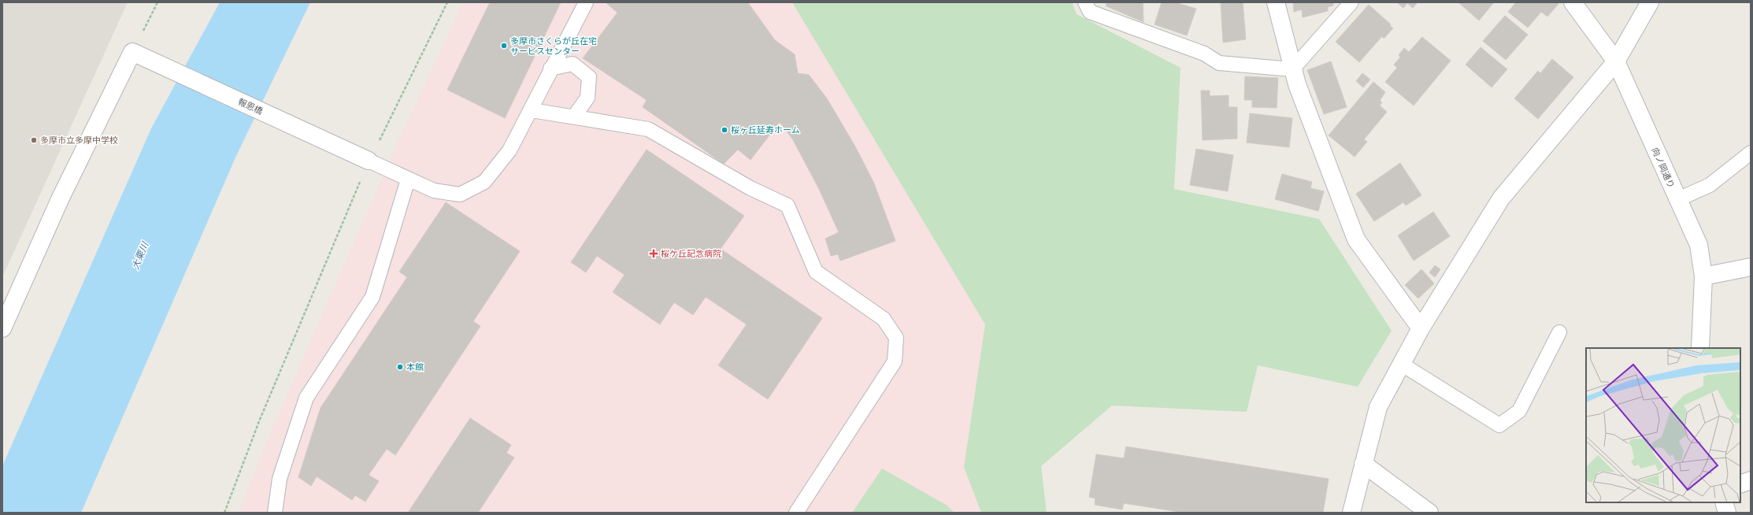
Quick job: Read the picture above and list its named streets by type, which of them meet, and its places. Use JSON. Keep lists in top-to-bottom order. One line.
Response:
{"streets":{"street":["報恩橋","向ノ岡通り"]},"water":["大栗川"],"places":{"other":["多摩市さくらが丘在宅 サービスセンター","桜ヶ丘延寿ホーム","多摩市立多摩中学校","本館"],"health":["桜ケ丘記念病院"]}}
